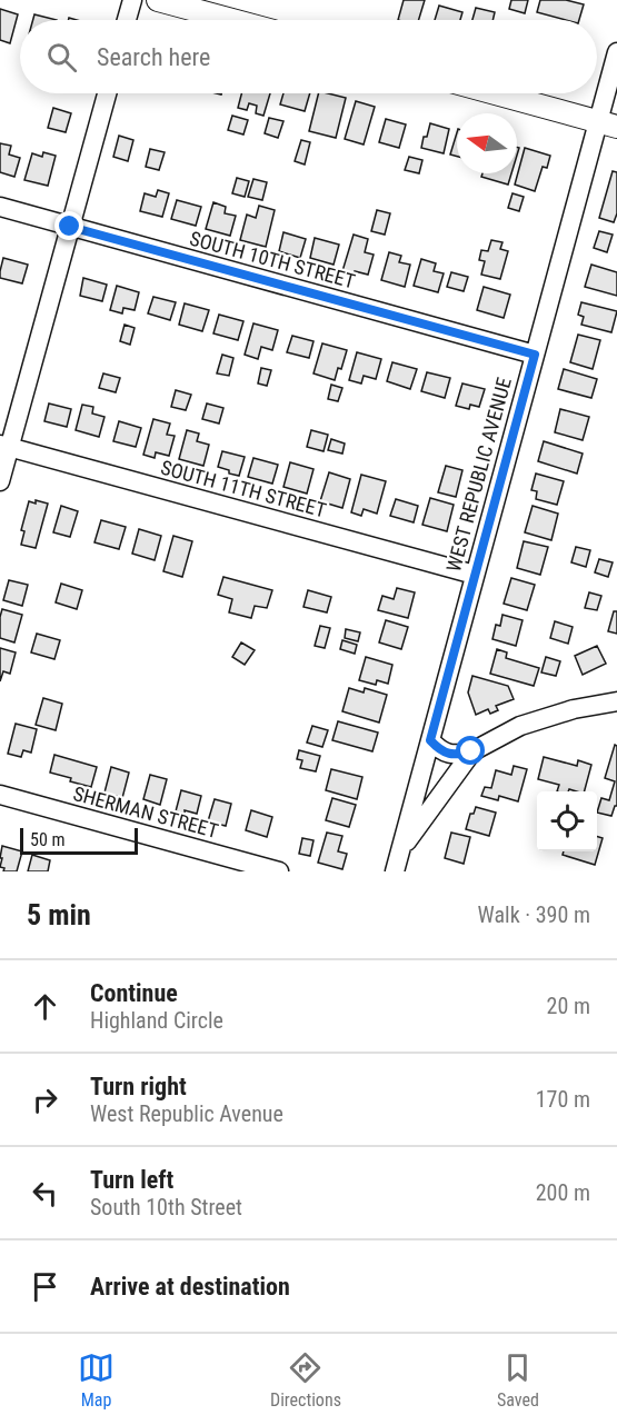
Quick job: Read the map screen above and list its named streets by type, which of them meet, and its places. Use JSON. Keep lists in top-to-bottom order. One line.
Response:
{"streets":{"street":["SOUTH 10TH STREET","WEST REPUBLIC AVENUE","SOUTH 11TH STREET","SHERMAN STREET"]},"crossings":[["SOUTH 10TH STREET","WEST REPUBLIC AVENUE"],["WEST REPUBLIC AVENUE","SOUTH 11TH STREET"]],"scale_bar":"50 m","north":"left","page":{"search":"Search here","scale":"50 m","heading":["5 min","Walk · 390 m"],"list":[["Continue","Highland Circle","20 m"],["Turn right","West Republic Avenue","170 m"],["Turn left","South 10th Street","200 m"],"Arrive at destination"],"nav":["Map","Directions","Saved"]}}
